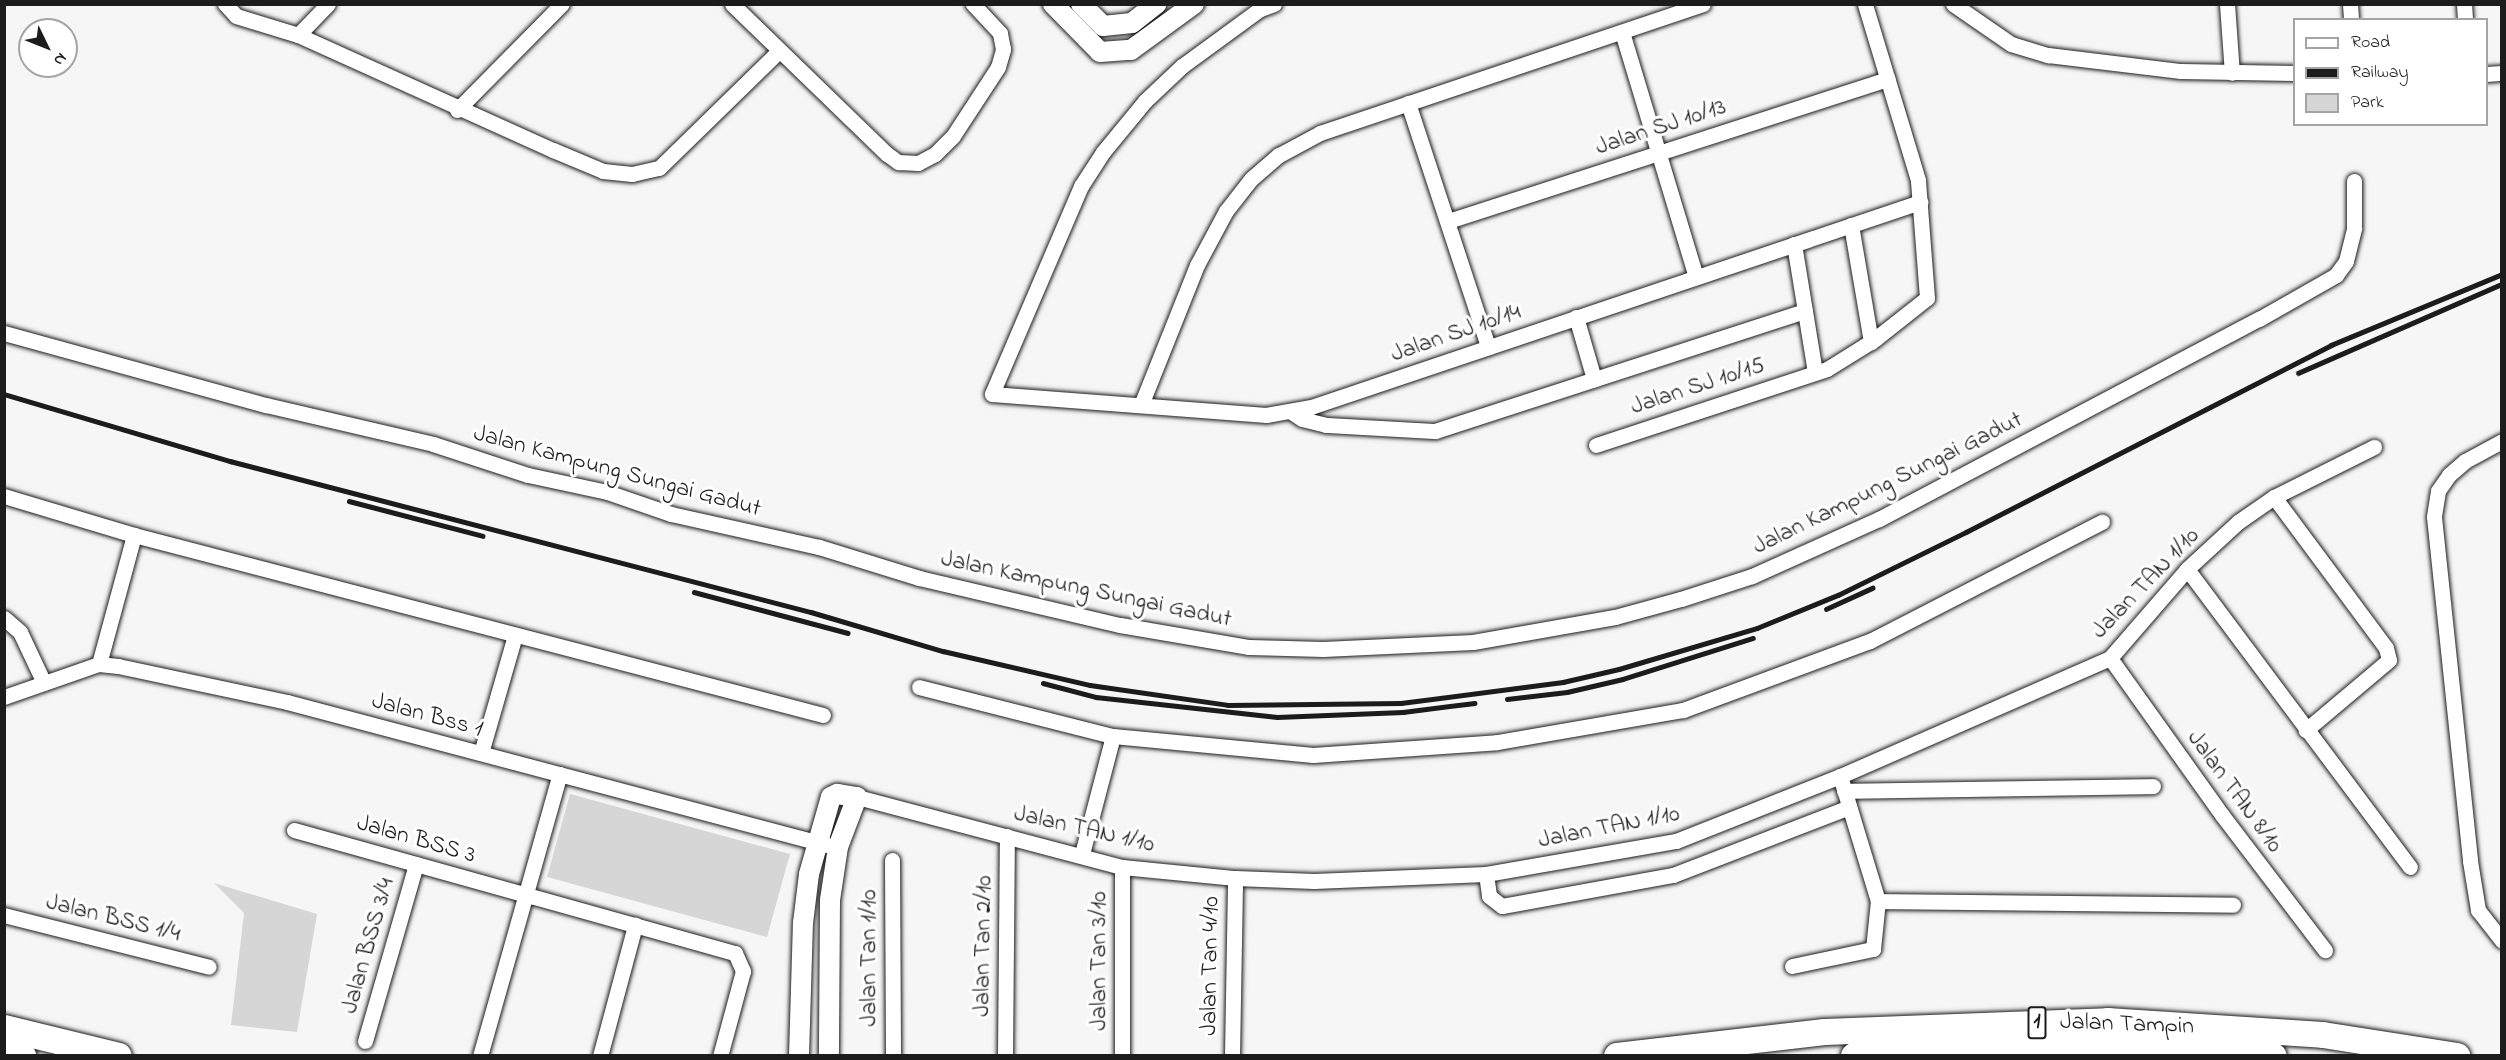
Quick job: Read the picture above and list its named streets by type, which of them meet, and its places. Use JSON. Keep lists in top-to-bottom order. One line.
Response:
{"streets":{"highway":["1","Jalan Tampin"],"street":["Jalan SJ 10/13","Jalan SJ 10/14","Jalan SJ 10/15","Jalan Kampung Sungai Gadut","Jalan TAN 1/10","Jalan Bss 1","Jalan TAN 8/10","Jalan BSS 3","Jalan BSS 1/4","Jalan BSS 3/4","Jalan Tan 2/10","Jalan Tan 1/10","Jalan Tan 3/10","Jalan Tan 4/10"]},"crossings":[["Jalan SJ 10/14","Jalan SJ 10/15"],["Jalan TAN 1/10","Jalan TAN 8/10"],["Jalan TAN 1/10","Jalan Tan 2/10"],["Jalan TAN 1/10","Jalan Tan 3/10"],["Jalan TAN 1/10","Jalan Tan 4/10"],["Jalan BSS 3","Jalan BSS 3/4"]],"legend":["Road","Railway","Park"],"north":"bottom right"}
